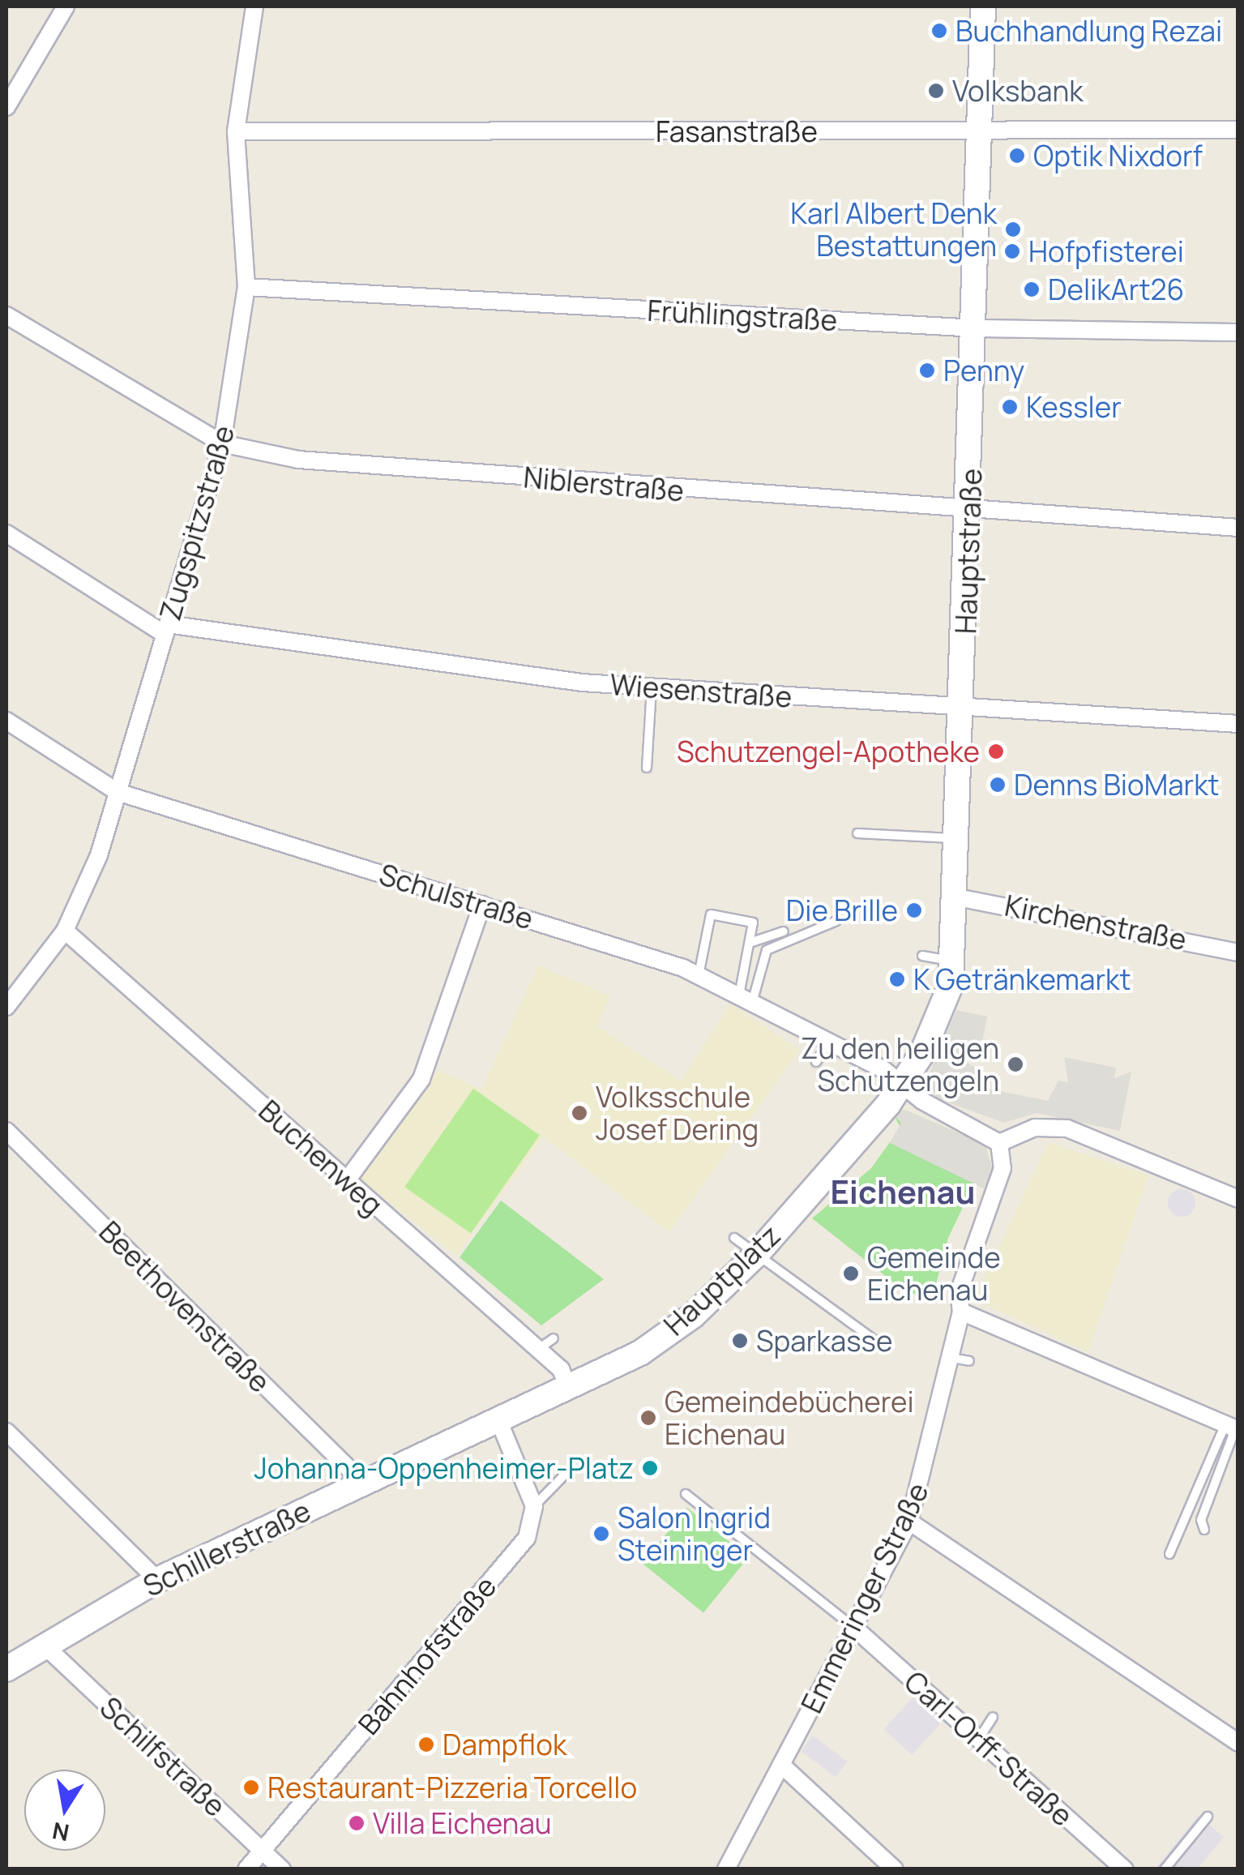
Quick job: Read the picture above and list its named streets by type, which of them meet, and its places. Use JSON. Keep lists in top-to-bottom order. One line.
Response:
{"streets":{"main road":["Hauptstraße","Hauptplatz","Schillerstraße"],"street":["Fasanstraße","Frühlingstraße","Niblerstraße","Zugspitzstraße","Wiesenstraße","Schulstraße","Kirchenstraße","Buchenweg","Beethovenstraße","Emmeringer Straße","Bahnhofstraße","Carl-Orff-Straße","Schilfstraße"]},"crossings":[["Fasanstraße","Zugspitzstraße"],["Fasanstraße","Hauptstraße"],["Frühlingstraße","Zugspitzstraße"],["Frühlingstraße","Hauptstraße"],["Niblerstraße","Zugspitzstraße"],["Niblerstraße","Hauptstraße"],["Zugspitzstraße","Wiesenstraße"],["Zugspitzstraße","Schulstraße"],["Zugspitzstraße","Buchenweg"],["Hauptstraße","Wiesenstraße"],["Hauptstraße","Schulstraße"],["Hauptstraße","Kirchenstraße"],["Hauptstraße","Hauptplatz"],["Schulstraße","Hauptplatz"],["Buchenweg","Hauptplatz"],["Hauptplatz","Schillerstraße"],["Beethovenstraße","Schillerstraße"],["Schillerstraße","Schilfstraße"],["Emmeringer Straße","Carl-Orff-Straße"],["Bahnhofstraße","Schilfstraße"]],"districts":["Eichenau"],"places":["Buchhandlung Rezai","Volksbank","Optik Nixdorf","Karl Albert Denk Bestattungen","Hofpfisterei","DelikArt26","Penny","Kessler","Schutzengel-Apotheke","Denns BioMarkt","Die Brille","K Getränkemarkt","Zu den heiligen Schutzengeln","Volksschule Josef Dering","Gemeinde Eichenau","Sparkasse","Gemeindebücherei Eichenau","Johanna-Oppenheimer-Platz","Salon Ingrid Steininger","Dampflok","Restaurant-Pizzeria Torcello","Villa Eichenau"],"north":"bottom"}
